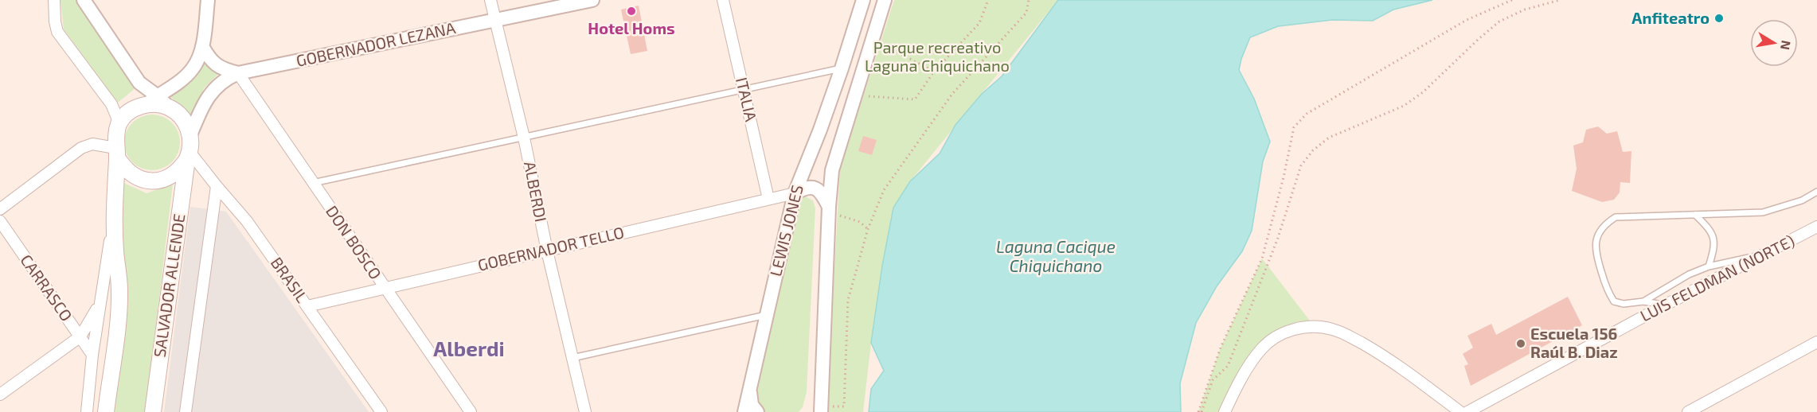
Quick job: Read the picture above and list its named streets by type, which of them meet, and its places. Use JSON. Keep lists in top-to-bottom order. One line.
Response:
{"streets":{"main road":["SALVADOR ALLENDE"],"street":["GOBERNADOR LEZANA","ITALIA","ALBERDI","LEWIS JONES","DON BOSCO","GOBERNADOR TELLO","LUIS FELDMAN (NORTE)","BRASIL","CARRASCO"]},"crossings":[["GOBERNADOR LEZANA","ALBERDI"],["GOBERNADOR LEZANA","DON BOSCO"],["GOBERNADOR LEZANA","BRASIL"],["GOBERNADOR LEZANA","SALVADOR ALLENDE"],["ITALIA","GOBERNADOR TELLO"],["ALBERDI","GOBERNADOR TELLO"],["LEWIS JONES","GOBERNADOR TELLO"],["DON BOSCO","GOBERNADOR TELLO"],["GOBERNADOR TELLO","BRASIL"],["BRASIL","SALVADOR ALLENDE"]],"districts":["Alberdi"],"water":["Laguna Cacique Chiquichano"],"parks":["Parque recreativo Laguna Chiquichano"],"places":["Hotel Homs","Anfiteatro","Escuela 156 Raúl B. Diaz"],"north":"right"}
